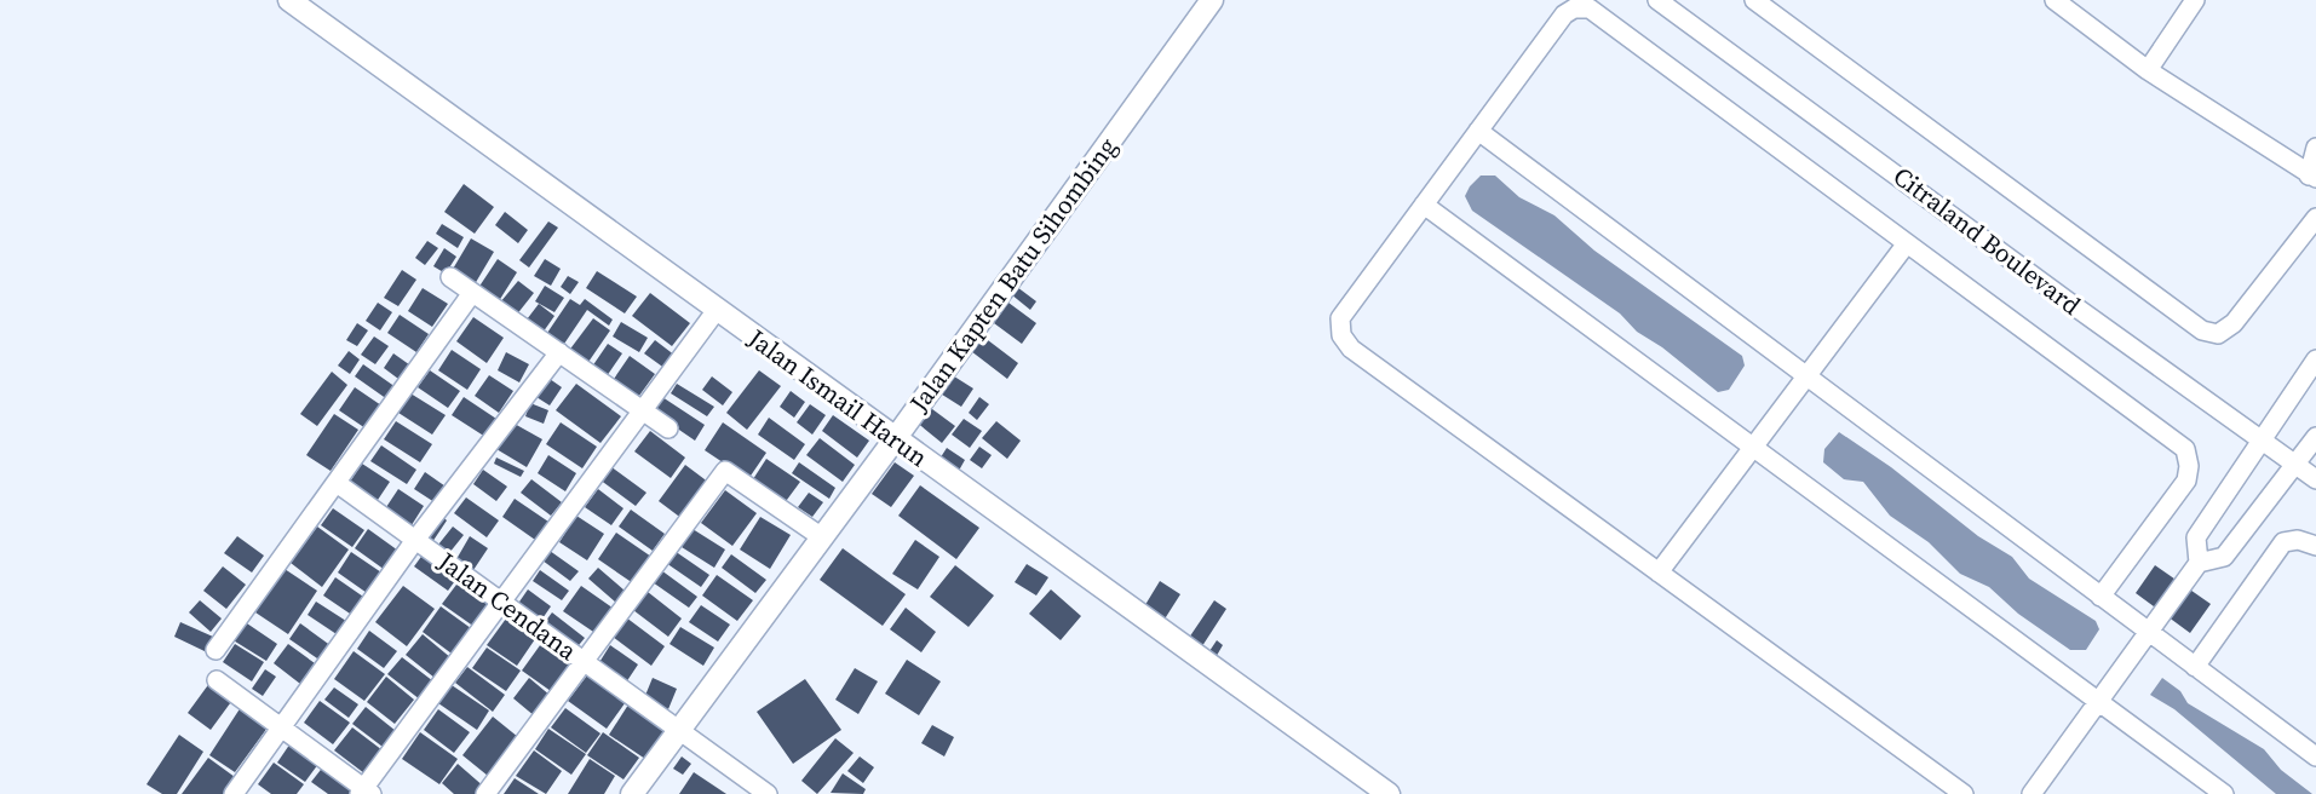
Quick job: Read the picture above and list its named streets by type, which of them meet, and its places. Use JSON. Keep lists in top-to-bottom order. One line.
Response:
{"streets":{"street":["Citraland Boulevard","Jalan Kapten Batu Sihombing","Jalan Ismail Harun","Jalan Cendana"]},"crossings":[["Jalan Kapten Batu Sihombing","Jalan Ismail Harun"],["Jalan Kapten Batu Sihombing","Jalan Cendana"]]}
